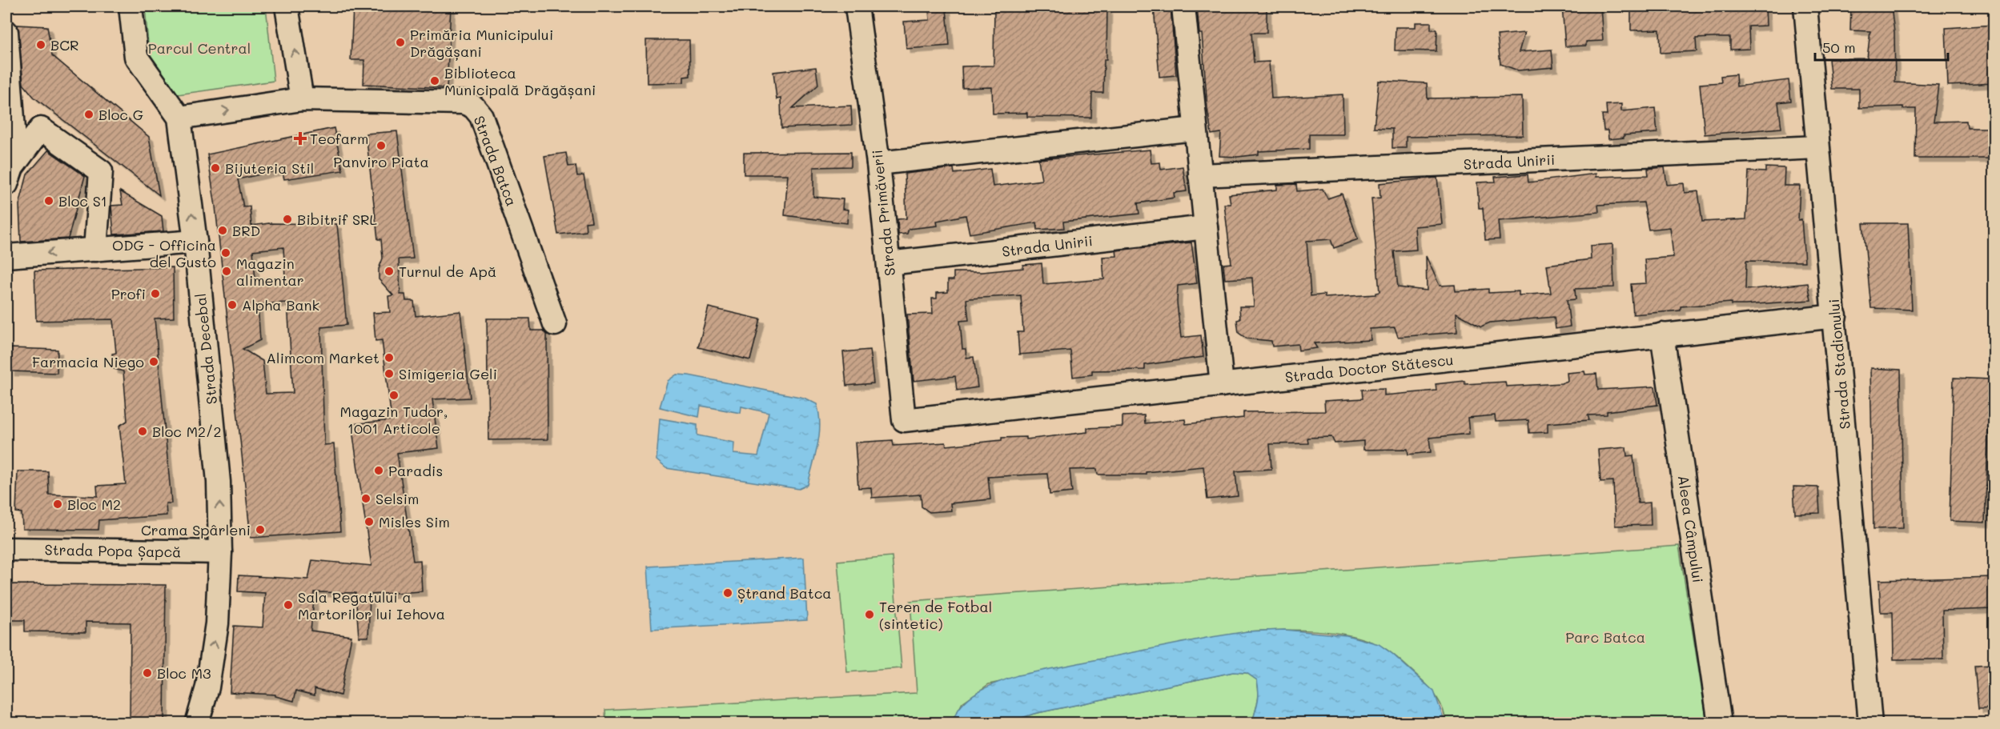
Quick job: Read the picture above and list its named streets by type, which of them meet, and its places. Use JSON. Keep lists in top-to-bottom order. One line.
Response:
{"streets":{"street":["Strada Batca","Strada Unirii","Strada Primăverii","Strada Decebal","Strada Stadionului","Strada Doctor Stătescu","Aleea Câmpului","Strada Popa Șapcă"]},"crossings":[["Strada Batca","Strada Decebal"],["Strada Unirii","Strada Primăverii"],["Strada Unirii","Strada Stadionului"],["Strada Primăverii","Strada Doctor Stătescu"],["Strada Decebal","Strada Popa Șapcă"],["Strada Stadionului","Strada Doctor Stătescu"],["Strada Doctor Stătescu","Aleea Câmpului"]],"one_way":["Strada Decebal"],"parks":["Parcul Central","Parc Batca"],"places":{"other":["Primăria Municipului Drăgășani","BCR","Biblioteca Municipală Drăgășani","Bloc G","Panviro Piata","Bijuteria Stil","Bloc S1","Bibitrif SRL","BRD","ODG - Officina del Gusto","Magazin alimentar","Turnul de Apă","Profi","Alpha Bank","Alimcom Market","Farmacia Niego","Simigeria Geli","Magazin Tudor, 1001 Articole","Bloc M2/2","Paradis","Selsim","Bloc M2","Misles Sim","Crama Spârleni","Ștrand Batca","Sala Regatului a Martorilor lui Iehova","Teren de Fotbal (sintetic)","Bloc M3"],"health":["Teofarm"]},"scale_bar":"50 m"}
